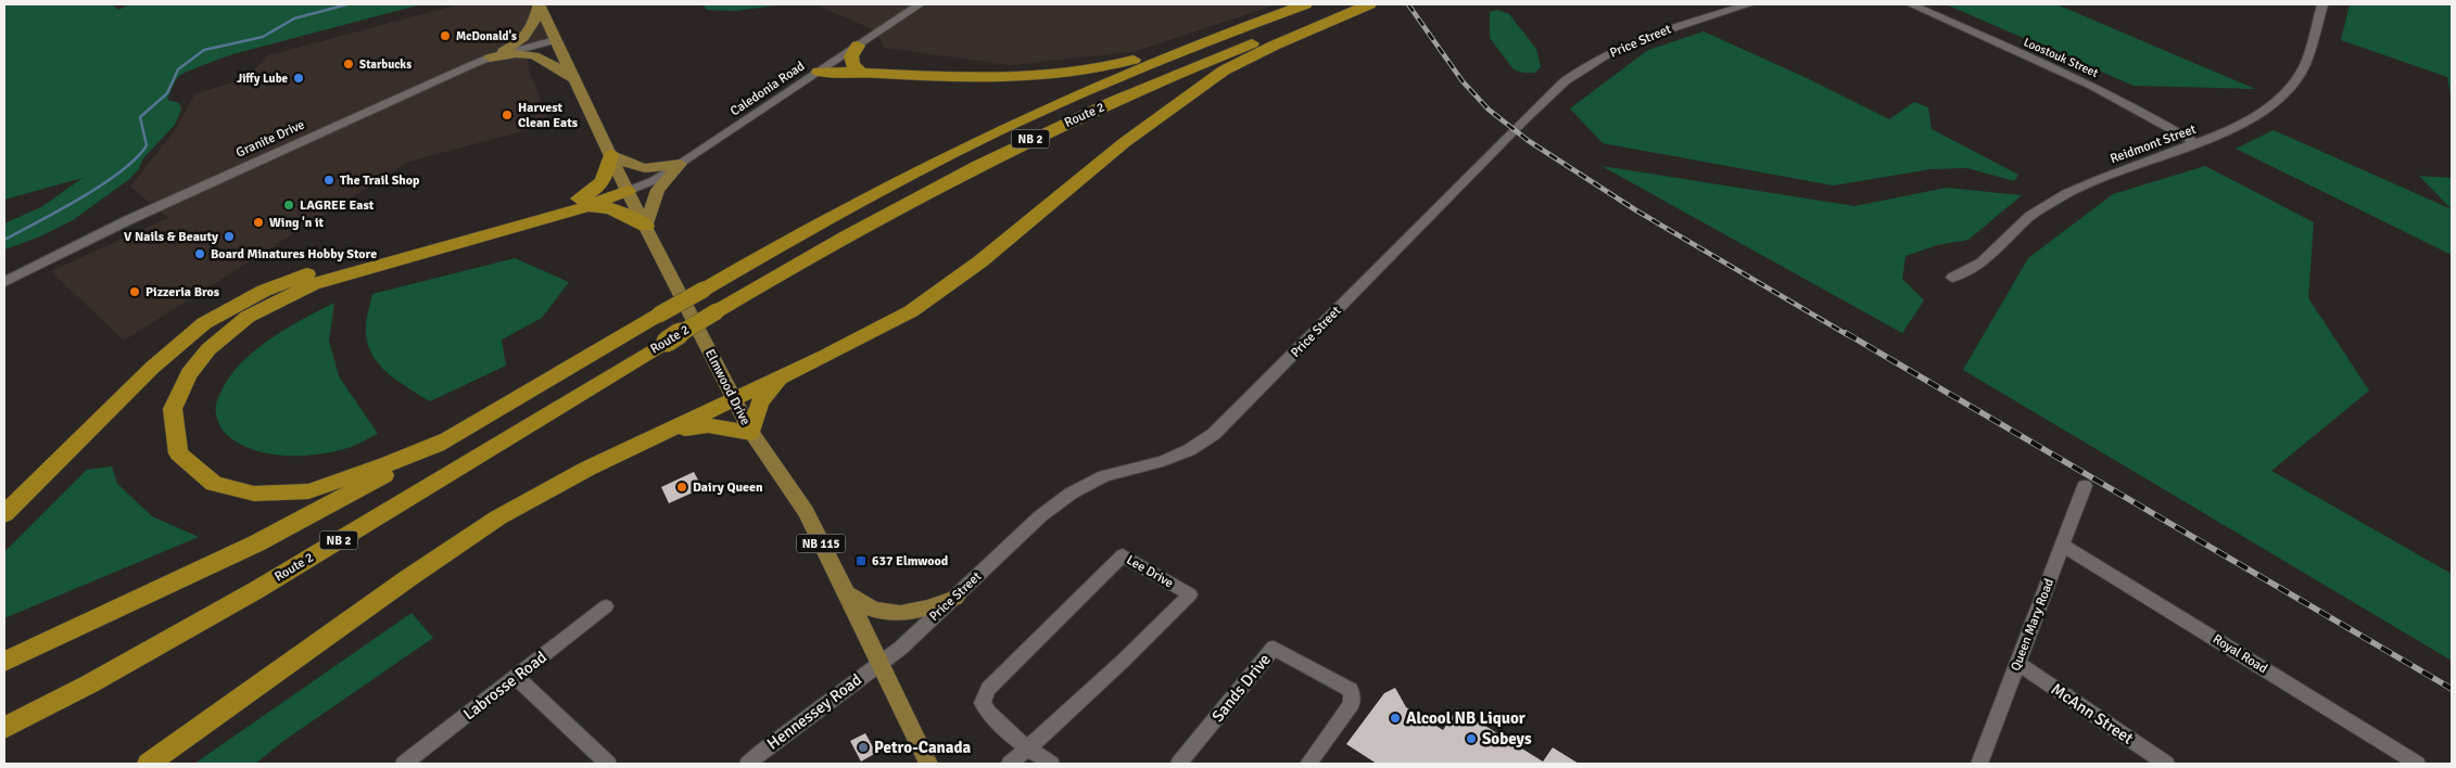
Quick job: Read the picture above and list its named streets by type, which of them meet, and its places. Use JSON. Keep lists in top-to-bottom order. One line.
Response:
{"streets":{"highway":["Route 2","NB 2"],"main road":["Elmwood Drive","NB 115"],"street":["Price Street","Loostouk Street","Caledonia Road","Granite Drive","Reidmont Street","Lee Drive","Queen Mary Road","Royal Road","Labrosse Road","Sands Drive","Hennessey Road","McAnn Street"]},"crossings":[["Price Street","Elmwood Drive"],["Price Street","Hennessey Road"],["Loostouk Street","Reidmont Street"],["Caledonia Road","Elmwood Drive"],["Granite Drive","Elmwood Drive"],["Elmwood Drive","Hennessey Road"],["Queen Mary Road","Royal Road"],["Queen Mary Road","McAnn Street"]],"places":{"other":["McDonald's","Starbucks","Jiffy Lube","Harvest Clean Eats","The Trail Shop","LAGREE East","Wing 'n it","V Nails & Beauty","Board Minatures Hobby Store","Pizzeria Bros","Dairy Queen","Alcool NB Liquor","Sobeys","Petro-Canada"],"transit":["637 Elmwood"]}}
